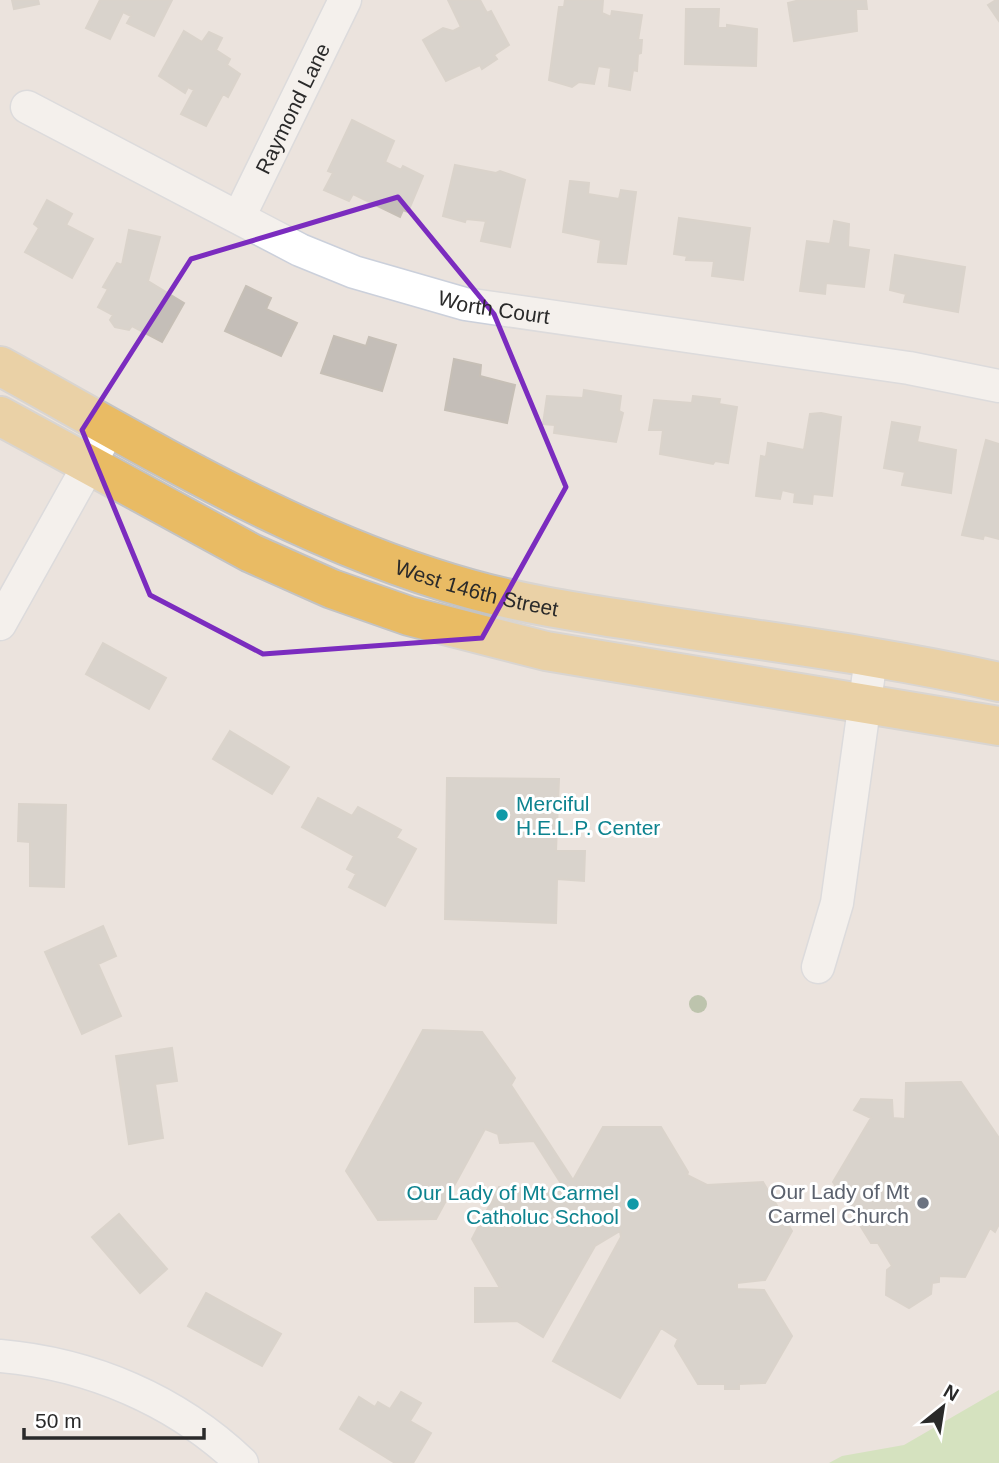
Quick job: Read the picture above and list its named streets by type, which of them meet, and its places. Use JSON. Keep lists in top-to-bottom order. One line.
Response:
{"streets":{"main road":["West 146th Street"],"street":["Raymond Lane","Worth Court"]},"crossings":[["Raymond Lane","Worth Court"]],"places":["Merciful H.E.L.P. Center","Our Lady of Mt Carmel Church","Our Lady of Mt Carmel Catholuc School"],"scale_bar":"50 m","north":"top right"}
